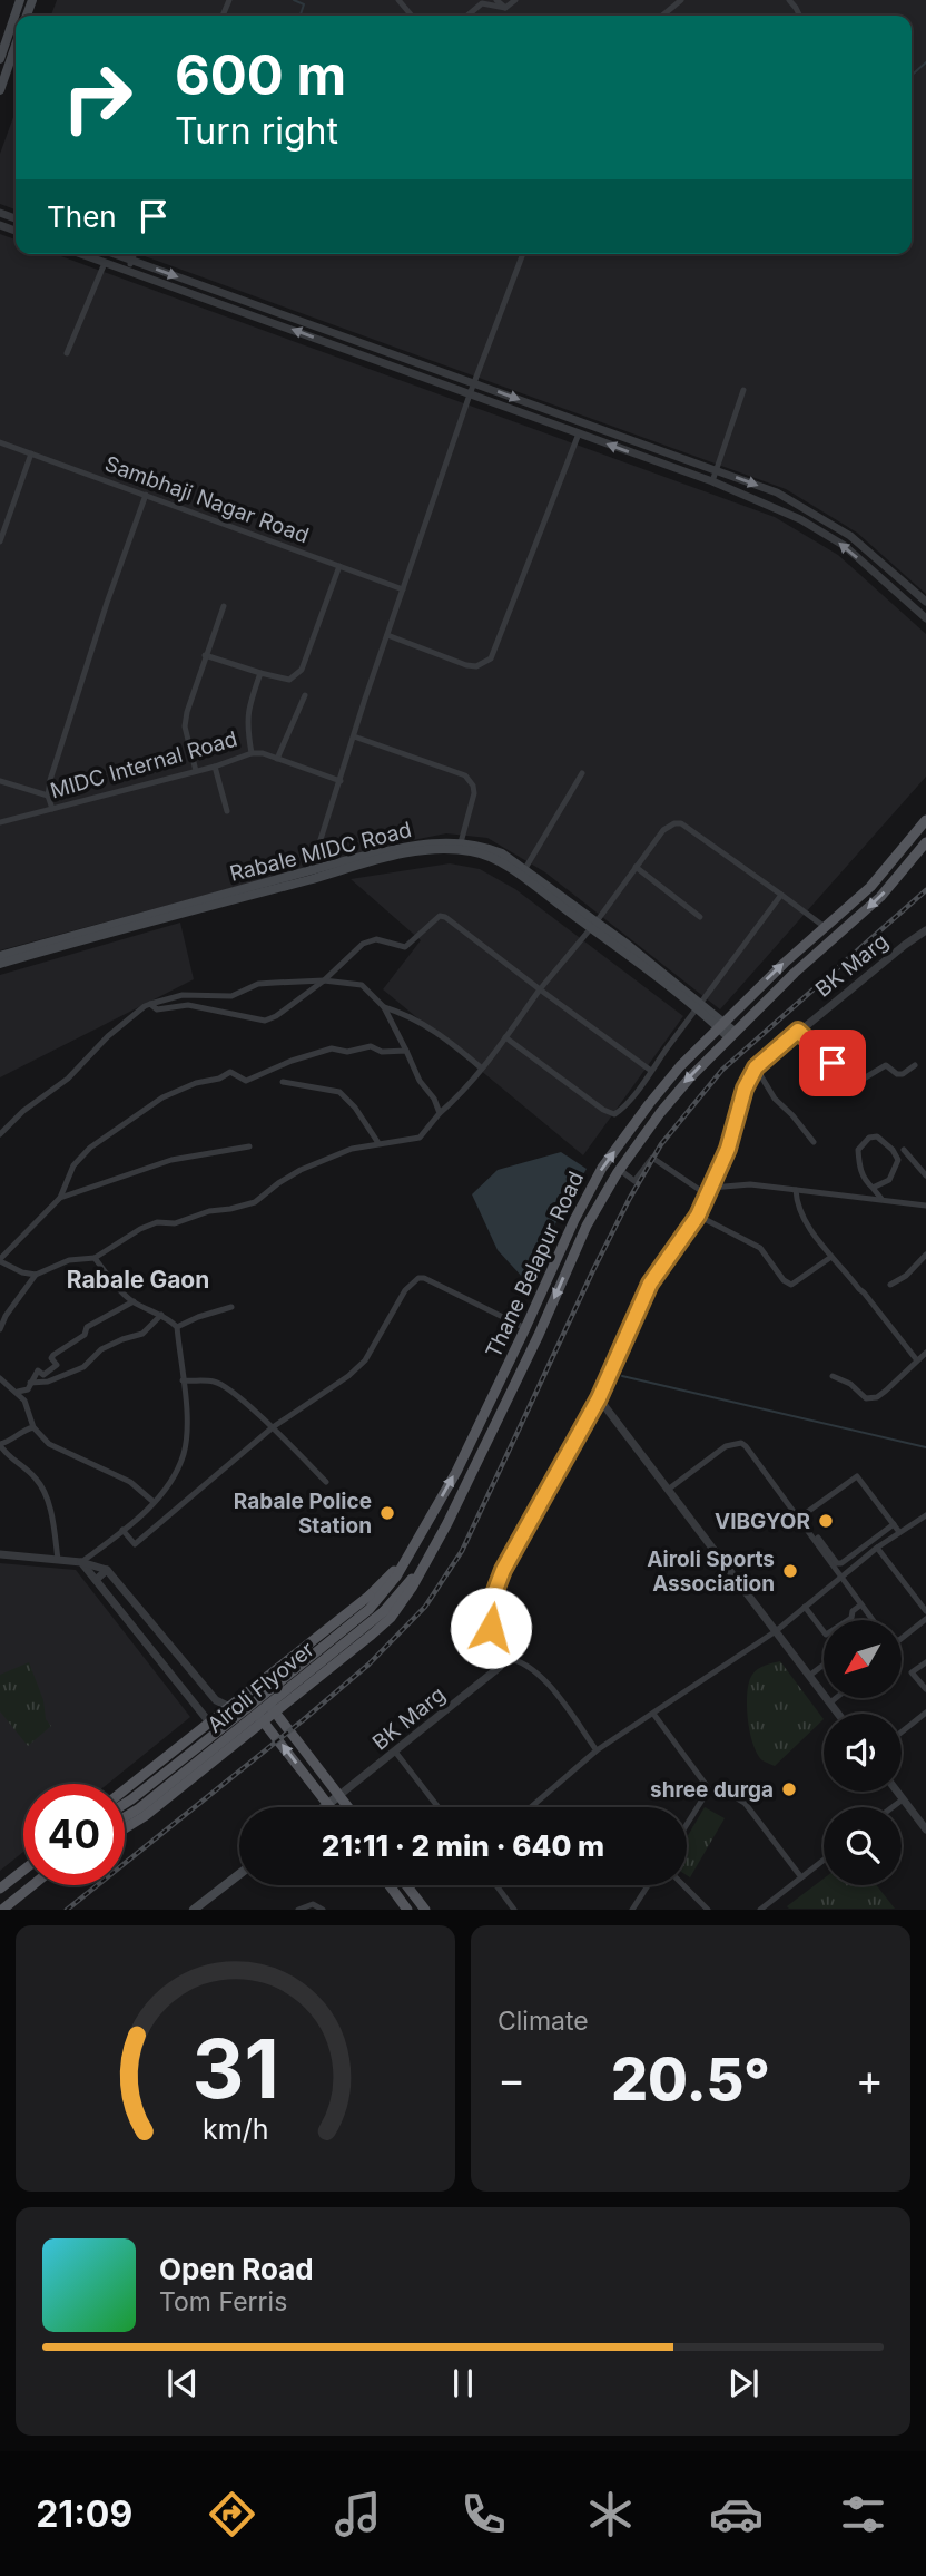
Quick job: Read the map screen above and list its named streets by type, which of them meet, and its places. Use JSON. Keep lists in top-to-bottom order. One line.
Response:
{"streets":{"main road":["Rabale MIDC Road","Thane Belapur Road","Airoli Flyover"],"street":["Sambhaji Nagar Road","MIDC Internal Road","BK Marg"]},"crossings":[["Rabale MIDC Road","Thane Belapur Road"],["Thane Belapur Road","Airoli Flyover"]],"districts":["Rabale Gaon"],"places":["Rabale Police Station","VIBGYOR","Airoli Sports Association","shree durga"],"north":"bottom left","page":{"turn":["600 m","Turn right"],"then":"Then","limit":"40","trip":"21:11 · 2 min · 640 m","tile":"Climate","heat":["−","20.5°","+"],"song":["Open Road","Tom Ferris"],"tabs":"21:09","gauge":["31","km/h"]}}
